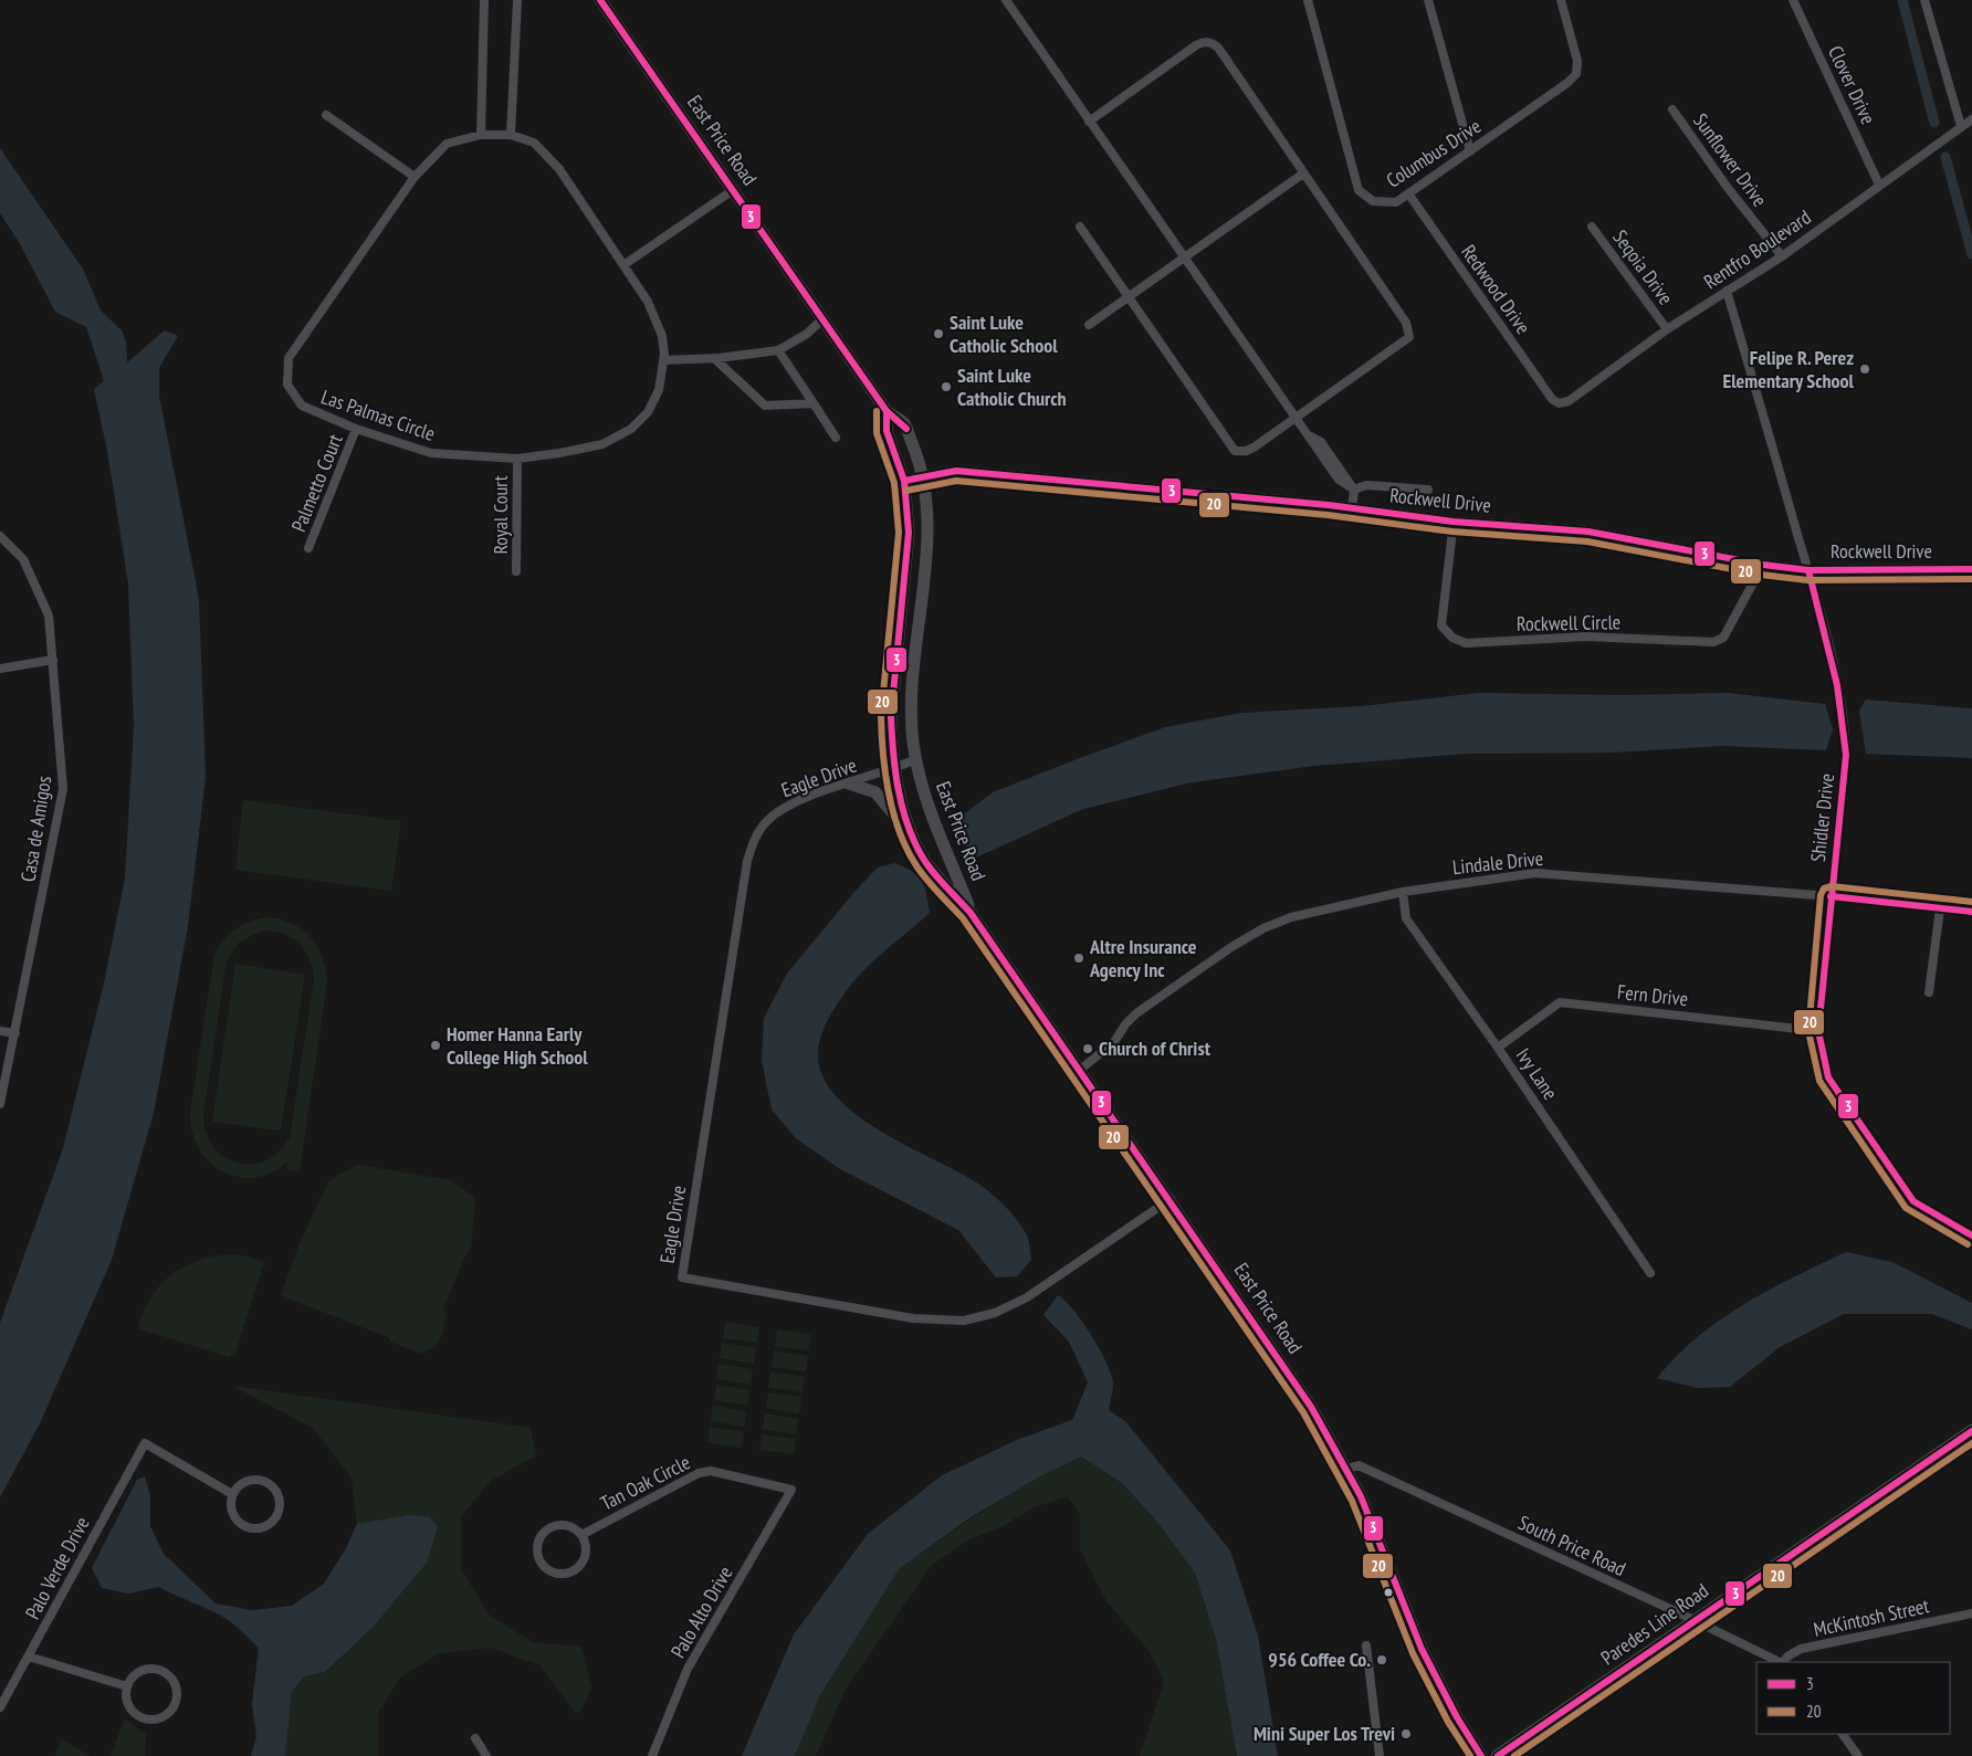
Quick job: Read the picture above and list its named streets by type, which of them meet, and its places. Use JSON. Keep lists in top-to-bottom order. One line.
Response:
{"streets":{"main road":["East Price Road","Paredes Line Road"],"street":["Clover Drive","Columbus Drive","Sunflower Drive","Rentfro Boulevard","Seqoia Drive","Redwood Drive","Las Palmas Circle","Palmetto Court","Rockwell Drive","Royal Court","Rockwell Circle","Eagle Drive","Shidler Drive","Casa de Amigos","Lindale Drive","Fern Drive","Ivy Lane","Tan Oak Circle","South Price Road","Palo Verde Drive","Palo Alto Drive","McKintosh Street"]},"crossings":[["Clover Drive","Rentfro Boulevard"],["East Price Road","Rockwell Drive"],["East Price Road","Eagle Drive"],["East Price Road","Lindale Drive"],["East Price Road","South Price Road"],["Columbus Drive","Redwood Drive"],["Sunflower Drive","Rentfro Boulevard"],["Rentfro Boulevard","Seqoia Drive"],["Rentfro Boulevard","Redwood Drive"],["Rentfro Boulevard","Shidler Drive"],["Las Palmas Circle","Palmetto Court"],["Las Palmas Circle","Royal Court"],["Rockwell Drive","Rockwell Circle"],["Rockwell Drive","Shidler Drive"],["Shidler Drive","Lindale Drive"],["Shidler Drive","Fern Drive"],["Lindale Drive","Ivy Lane"],["Fern Drive","Ivy Lane"],["Tan Oak Circle","Palo Alto Drive"],["South Price Road","Paredes Line Road"]],"places":["Saint Luke Catholic School","Felipe R. Perez Elementary School","Saint Luke Catholic Church","Altre Insurance Agency Inc","Homer Hanna Early College High School","Church of Christ","956 Coffee Co.","Mini Super Los Trevi"],"lines":["transit line 3","transit line 20"],"legend":["3","20"]}
